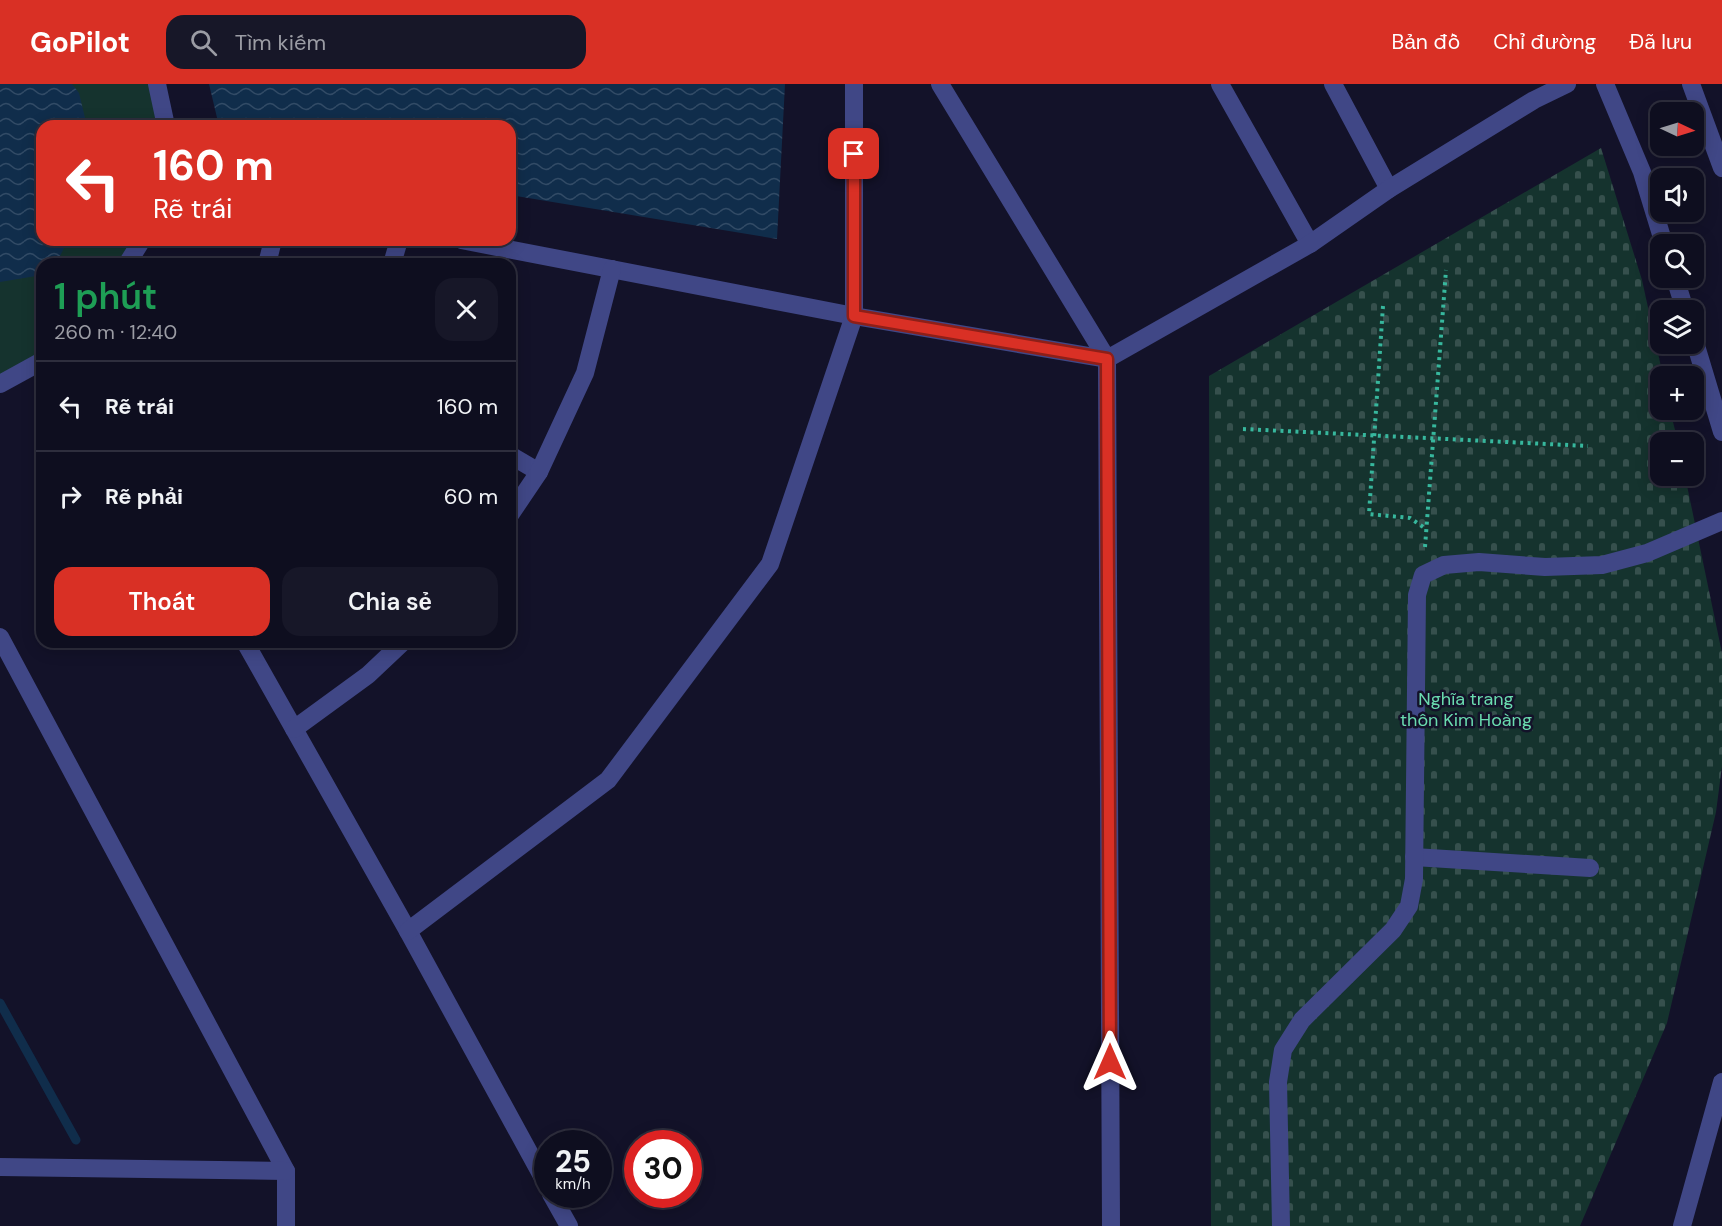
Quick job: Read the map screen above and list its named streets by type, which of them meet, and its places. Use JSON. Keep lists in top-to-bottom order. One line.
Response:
{"parks":["Nghĩa trang thôn Kim Hoàng"],"north":"right","page":{"header":"GoPilot","search":"Tìm kiếm","nav":["Bản đồ","Chỉ đường","Đã lưu"],"map_buttons":["+","−"],"turn":["160 m","Rẽ trái"],"heading":["1 phút","260 m · 12:40"],"list":[{"name":"Rẽ trái","value":"160 m"},{"name":"Rẽ phải","value":"60 m"}],"buttons":["Thoát","Chia sẻ"],"speed":"25 km/h","limit":"30"}}
